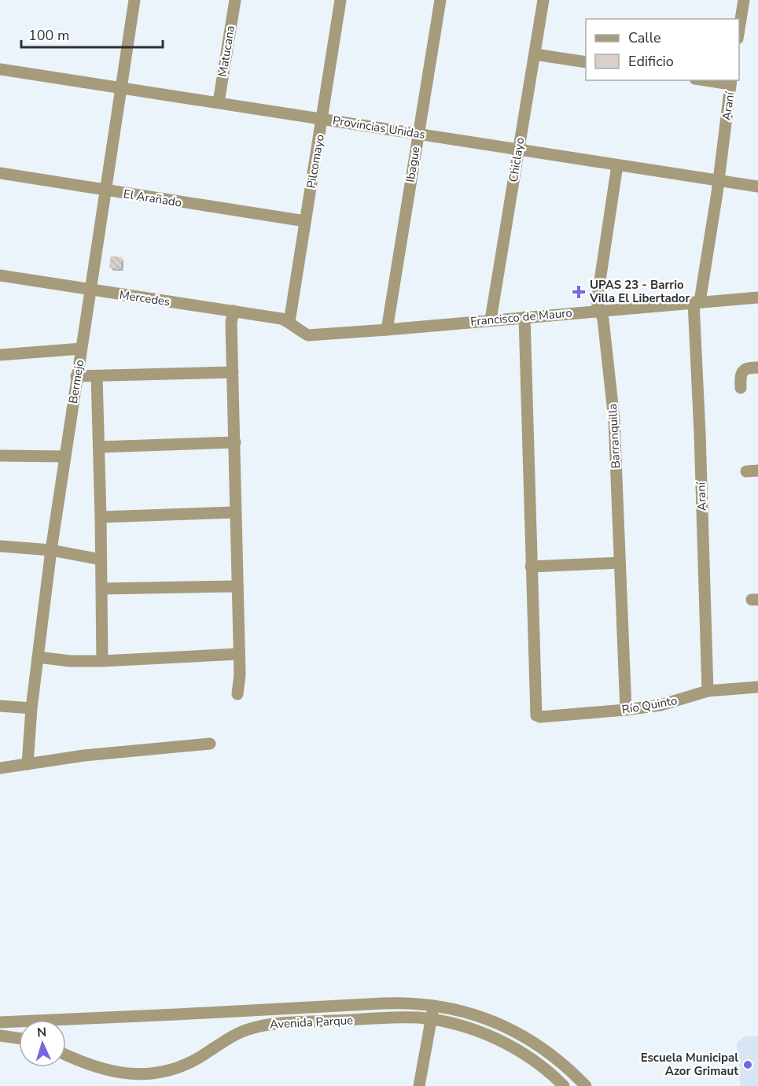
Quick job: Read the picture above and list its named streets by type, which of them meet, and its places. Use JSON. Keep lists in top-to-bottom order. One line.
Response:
{"streets":{"street":["Matucana","Araní","Provincias Unidas","Chiclayo","Pilcomayo","Ibague","El Arañado","Mercedes","Francisco de Mauro","Bermejo","Barranquilla","Río Quinto","Avenida Parque"]},"crossings":[["Matucana","Provincias Unidas"],["Araní","Provincias Unidas"],["Araní","Francisco de Mauro"],["Araní","Río Quinto"],["Provincias Unidas","Chiclayo"],["Provincias Unidas","Pilcomayo"],["Provincias Unidas","Ibague"],["Provincias Unidas","Bermejo"],["Provincias Unidas","Barranquilla"],["Chiclayo","Francisco de Mauro"],["Pilcomayo","El Arañado"],["Pilcomayo","Mercedes"],["Pilcomayo","Francisco de Mauro"],["Ibague","Francisco de Mauro"],["El Arañado","Bermejo"],["Mercedes","Francisco de Mauro"],["Mercedes","Bermejo"],["Francisco de Mauro","Barranquilla"],["Barranquilla","Río Quinto"]],"places":{"health":["UPAS 23 - Barrio Villa El Libertador"],"other":["Escuela Municipal Azor Grimaut"]},"legend":["Calle","Edificio"],"scale_bar":"100 m","north":"top"}
